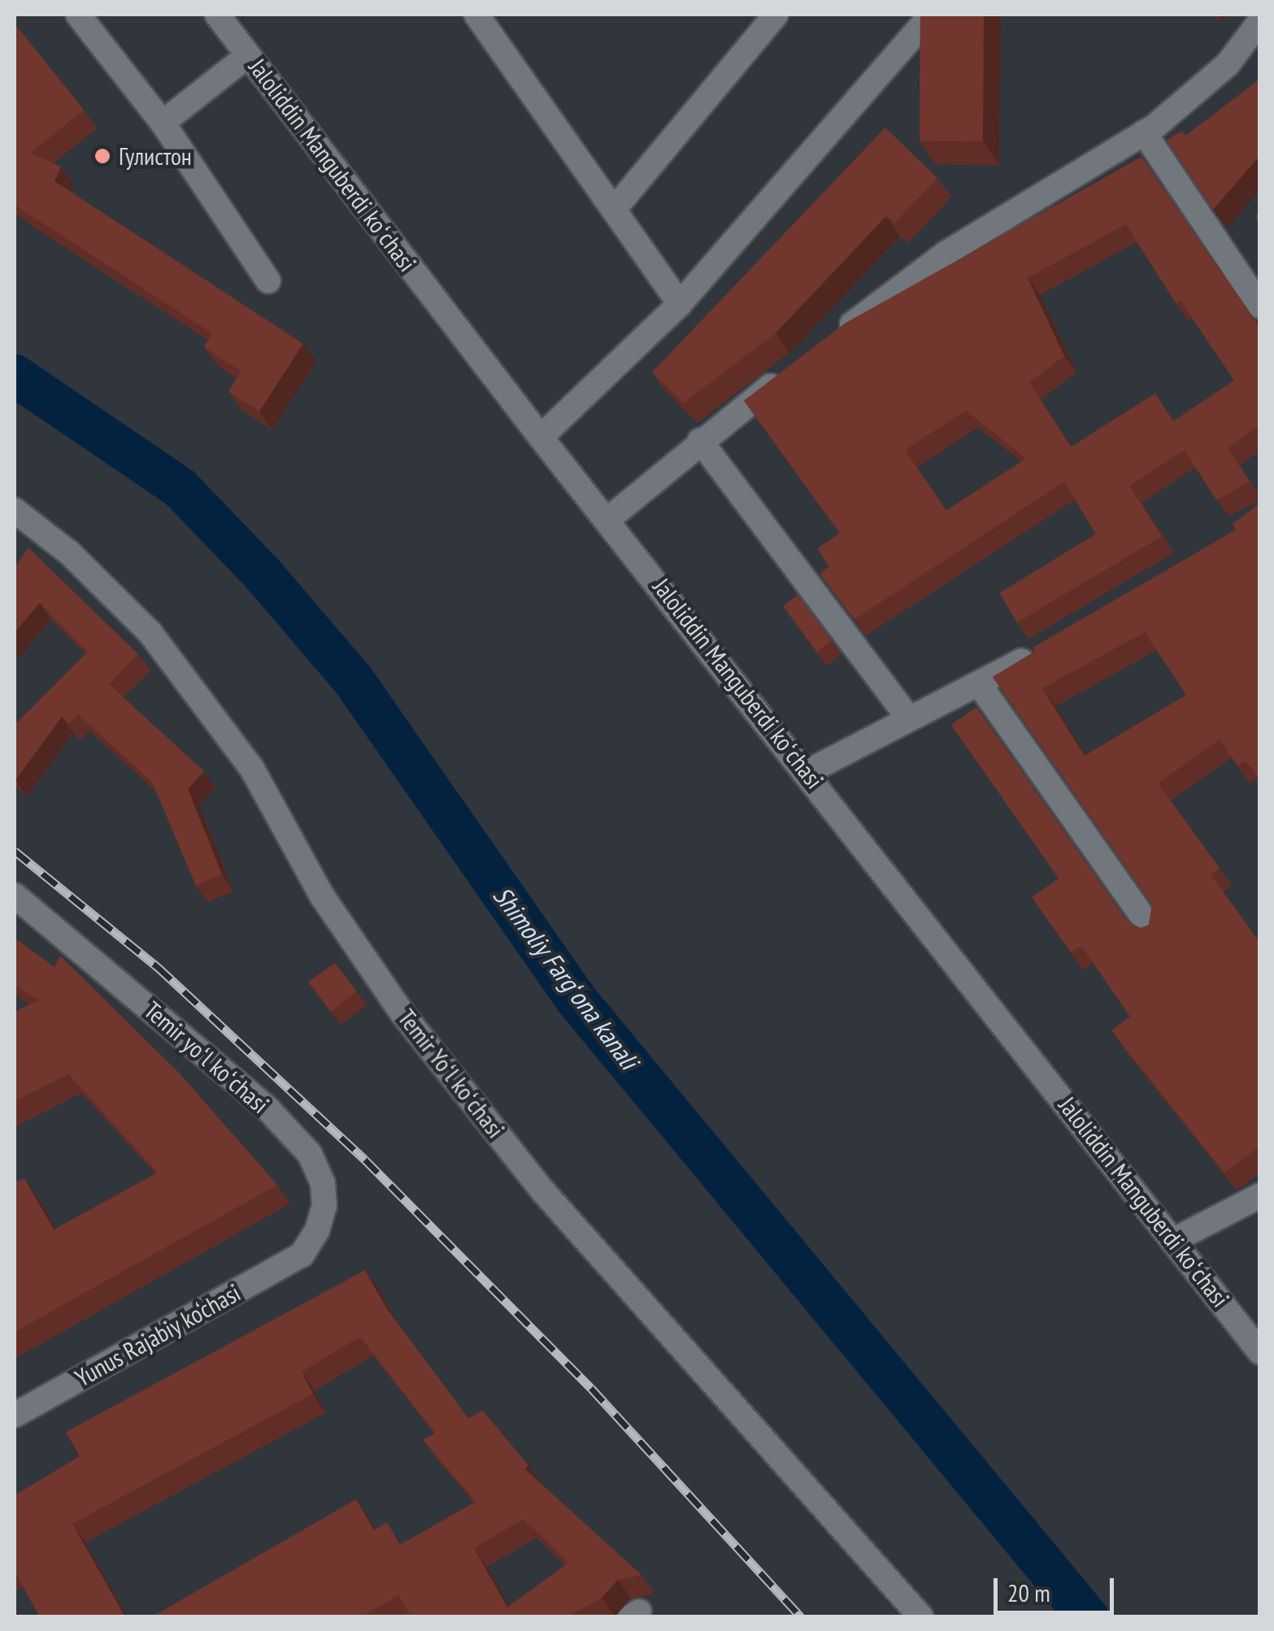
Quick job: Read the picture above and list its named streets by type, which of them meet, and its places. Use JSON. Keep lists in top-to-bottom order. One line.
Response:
{"streets":{"street":["Jaloliddin Manguberdi koʻchasi","Temir yoʻl koʻchasi","Temir Yoʻl koʻchasi","Yunus Rajabiy ko‘chasi"]},"crossings":[["Temir yoʻl koʻchasi","Yunus Rajabiy ko‘chasi"]],"water":["Shimoliy Fargʻona kanali"],"places":["Гулистон"],"scale_bar":"20 m"}
